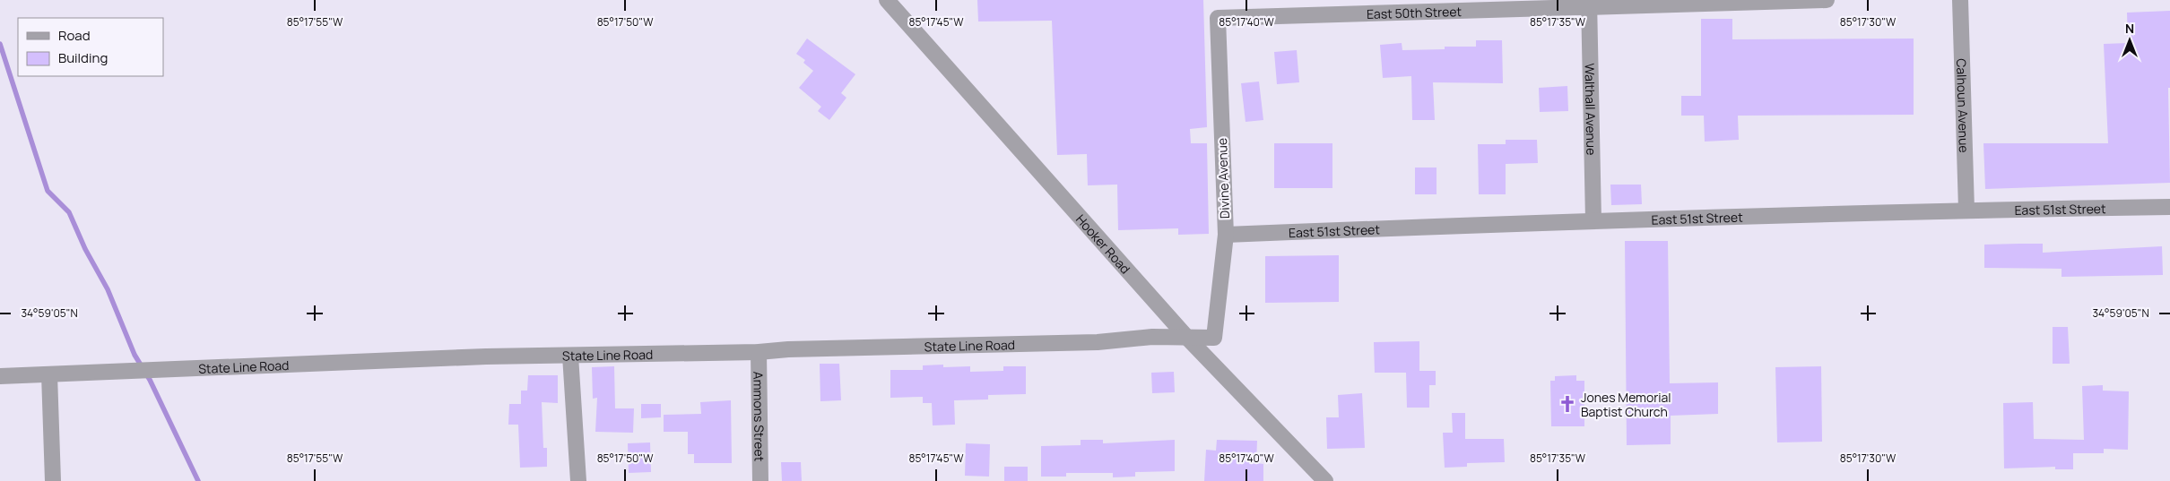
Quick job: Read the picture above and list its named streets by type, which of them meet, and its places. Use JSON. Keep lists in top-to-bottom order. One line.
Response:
{"streets":{"street":["East 50th Street","Calhoun Avenue","Walthall Avenue","Divine Avenue","East 51st Street","Hooker Road","State Line Road","Ammons Street"]},"crossings":[["East 50th Street","Walthall Avenue"],["East 50th Street","Divine Avenue"],["Calhoun Avenue","East 51st Street"],["Walthall Avenue","East 51st Street"],["Divine Avenue","East 51st Street"],["Divine Avenue","State Line Road"],["Hooker Road","State Line Road"],["State Line Road","Ammons Street"]],"places":{"church":["Jones Memorial Baptist Church"]},"legend":["Road","Building"],"north":"top","coordinates":["85°17'55\"W","85°17'50\"W","85°17'45\"W","85°17'40\"W","85°17'35\"W","85°17'30\"W","34°59'05\"N"]}
